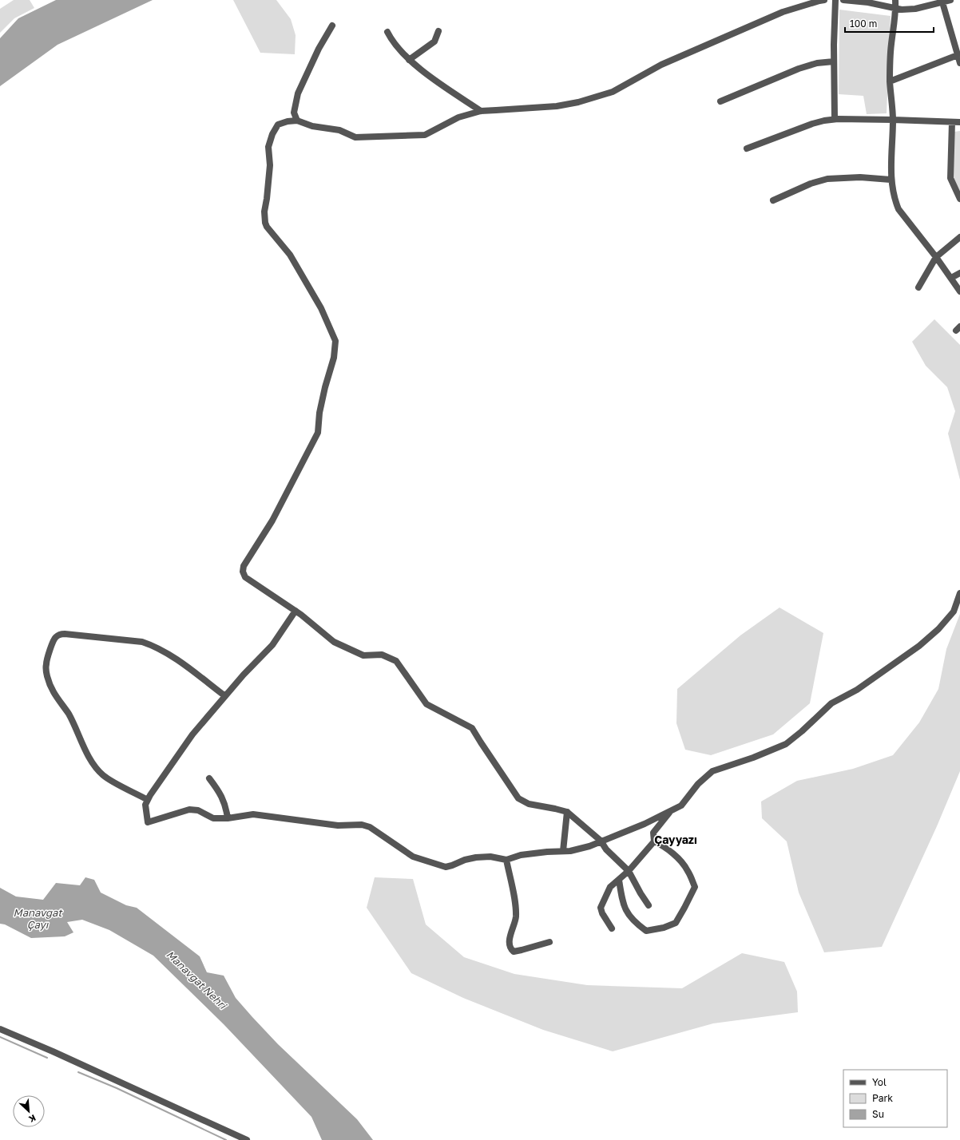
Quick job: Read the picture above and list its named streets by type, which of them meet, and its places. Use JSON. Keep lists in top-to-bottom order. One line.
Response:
{"districts":["Çayyazı"],"water":["Manavgat Çayı","Manavgat Nehri"],"legend":["Yol","Park","Su"],"scale_bar":"100 m","north":"bottom right"}
